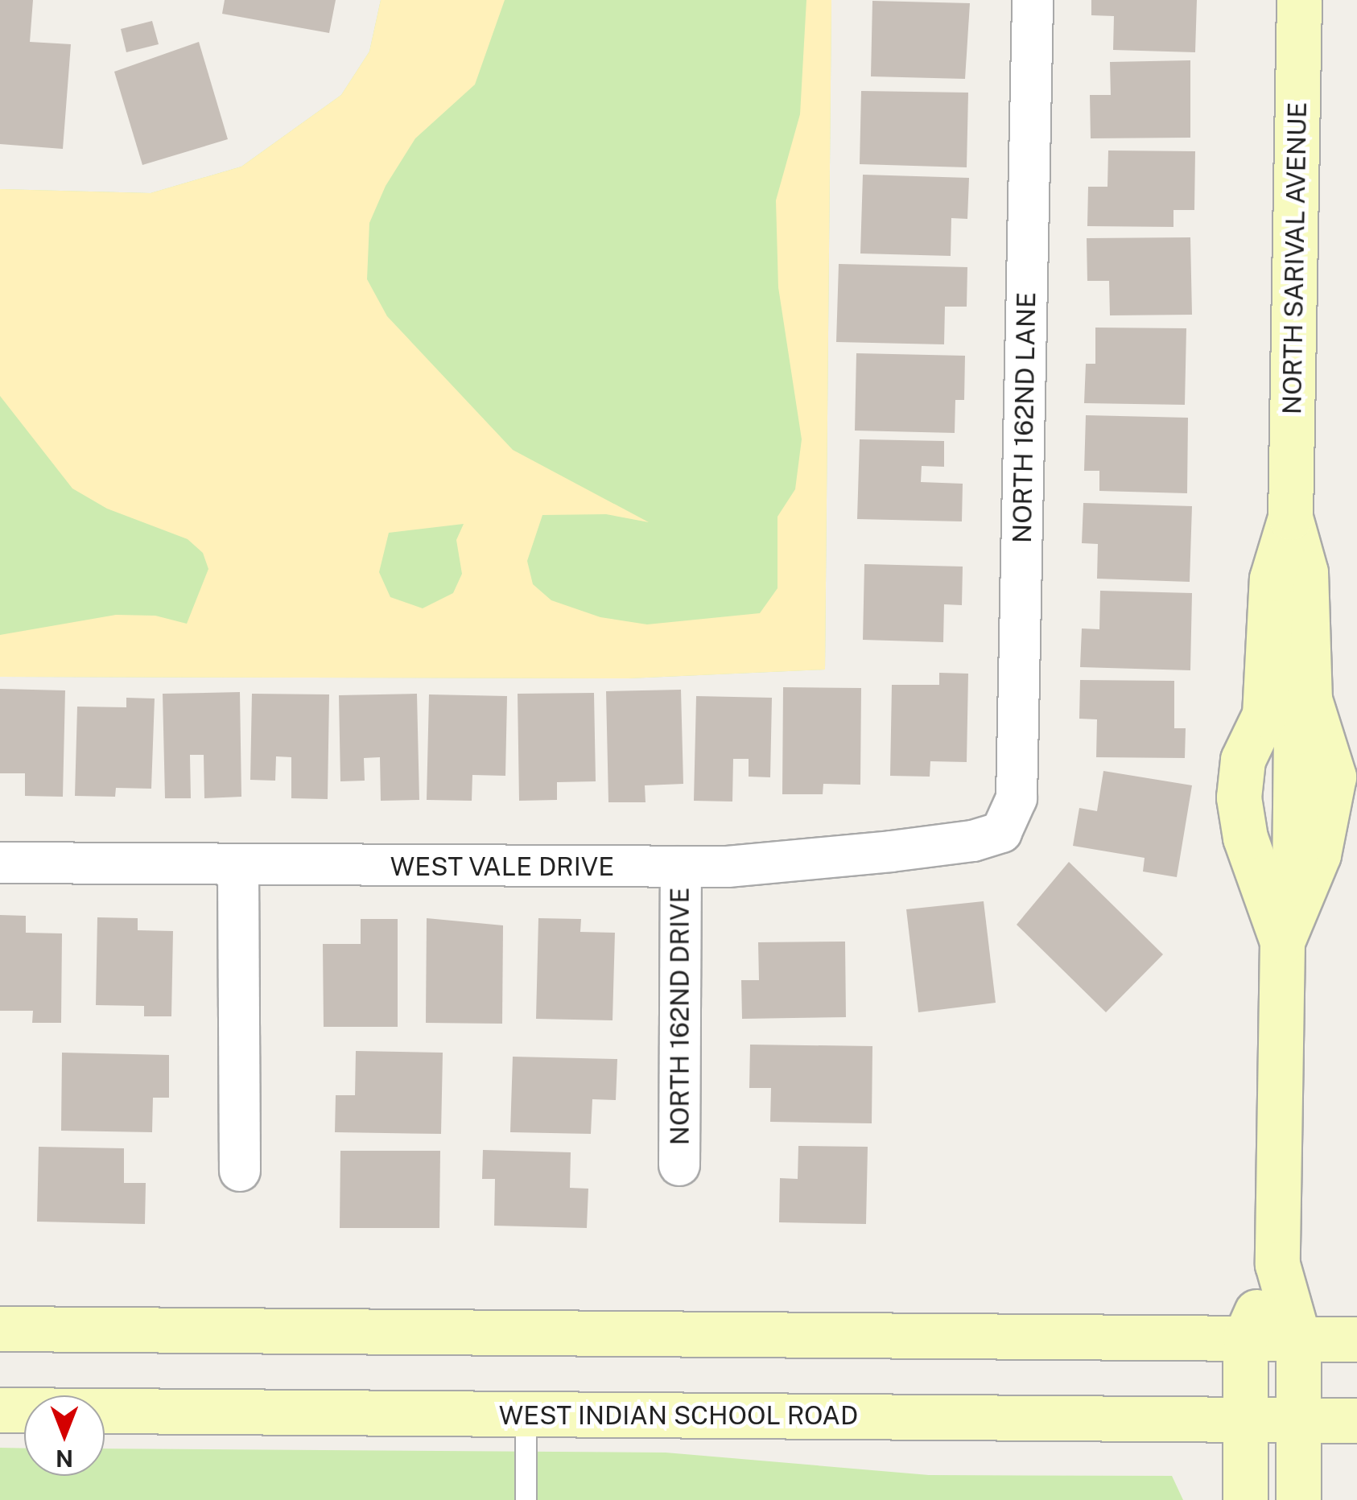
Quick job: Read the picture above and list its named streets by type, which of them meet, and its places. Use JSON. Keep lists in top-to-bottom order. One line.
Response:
{"streets":{"main road":["NORTH SARIVAL AVENUE","WEST INDIAN SCHOOL ROAD"],"street":["NORTH 162ND LANE","WEST VALE DRIVE","NORTH 162ND DRIVE"]},"crossings":[["NORTH SARIVAL AVENUE","WEST INDIAN SCHOOL ROAD"],["NORTH 162ND LANE","WEST VALE DRIVE"],["WEST VALE DRIVE","NORTH 162ND DRIVE"]],"north":"bottom"}
